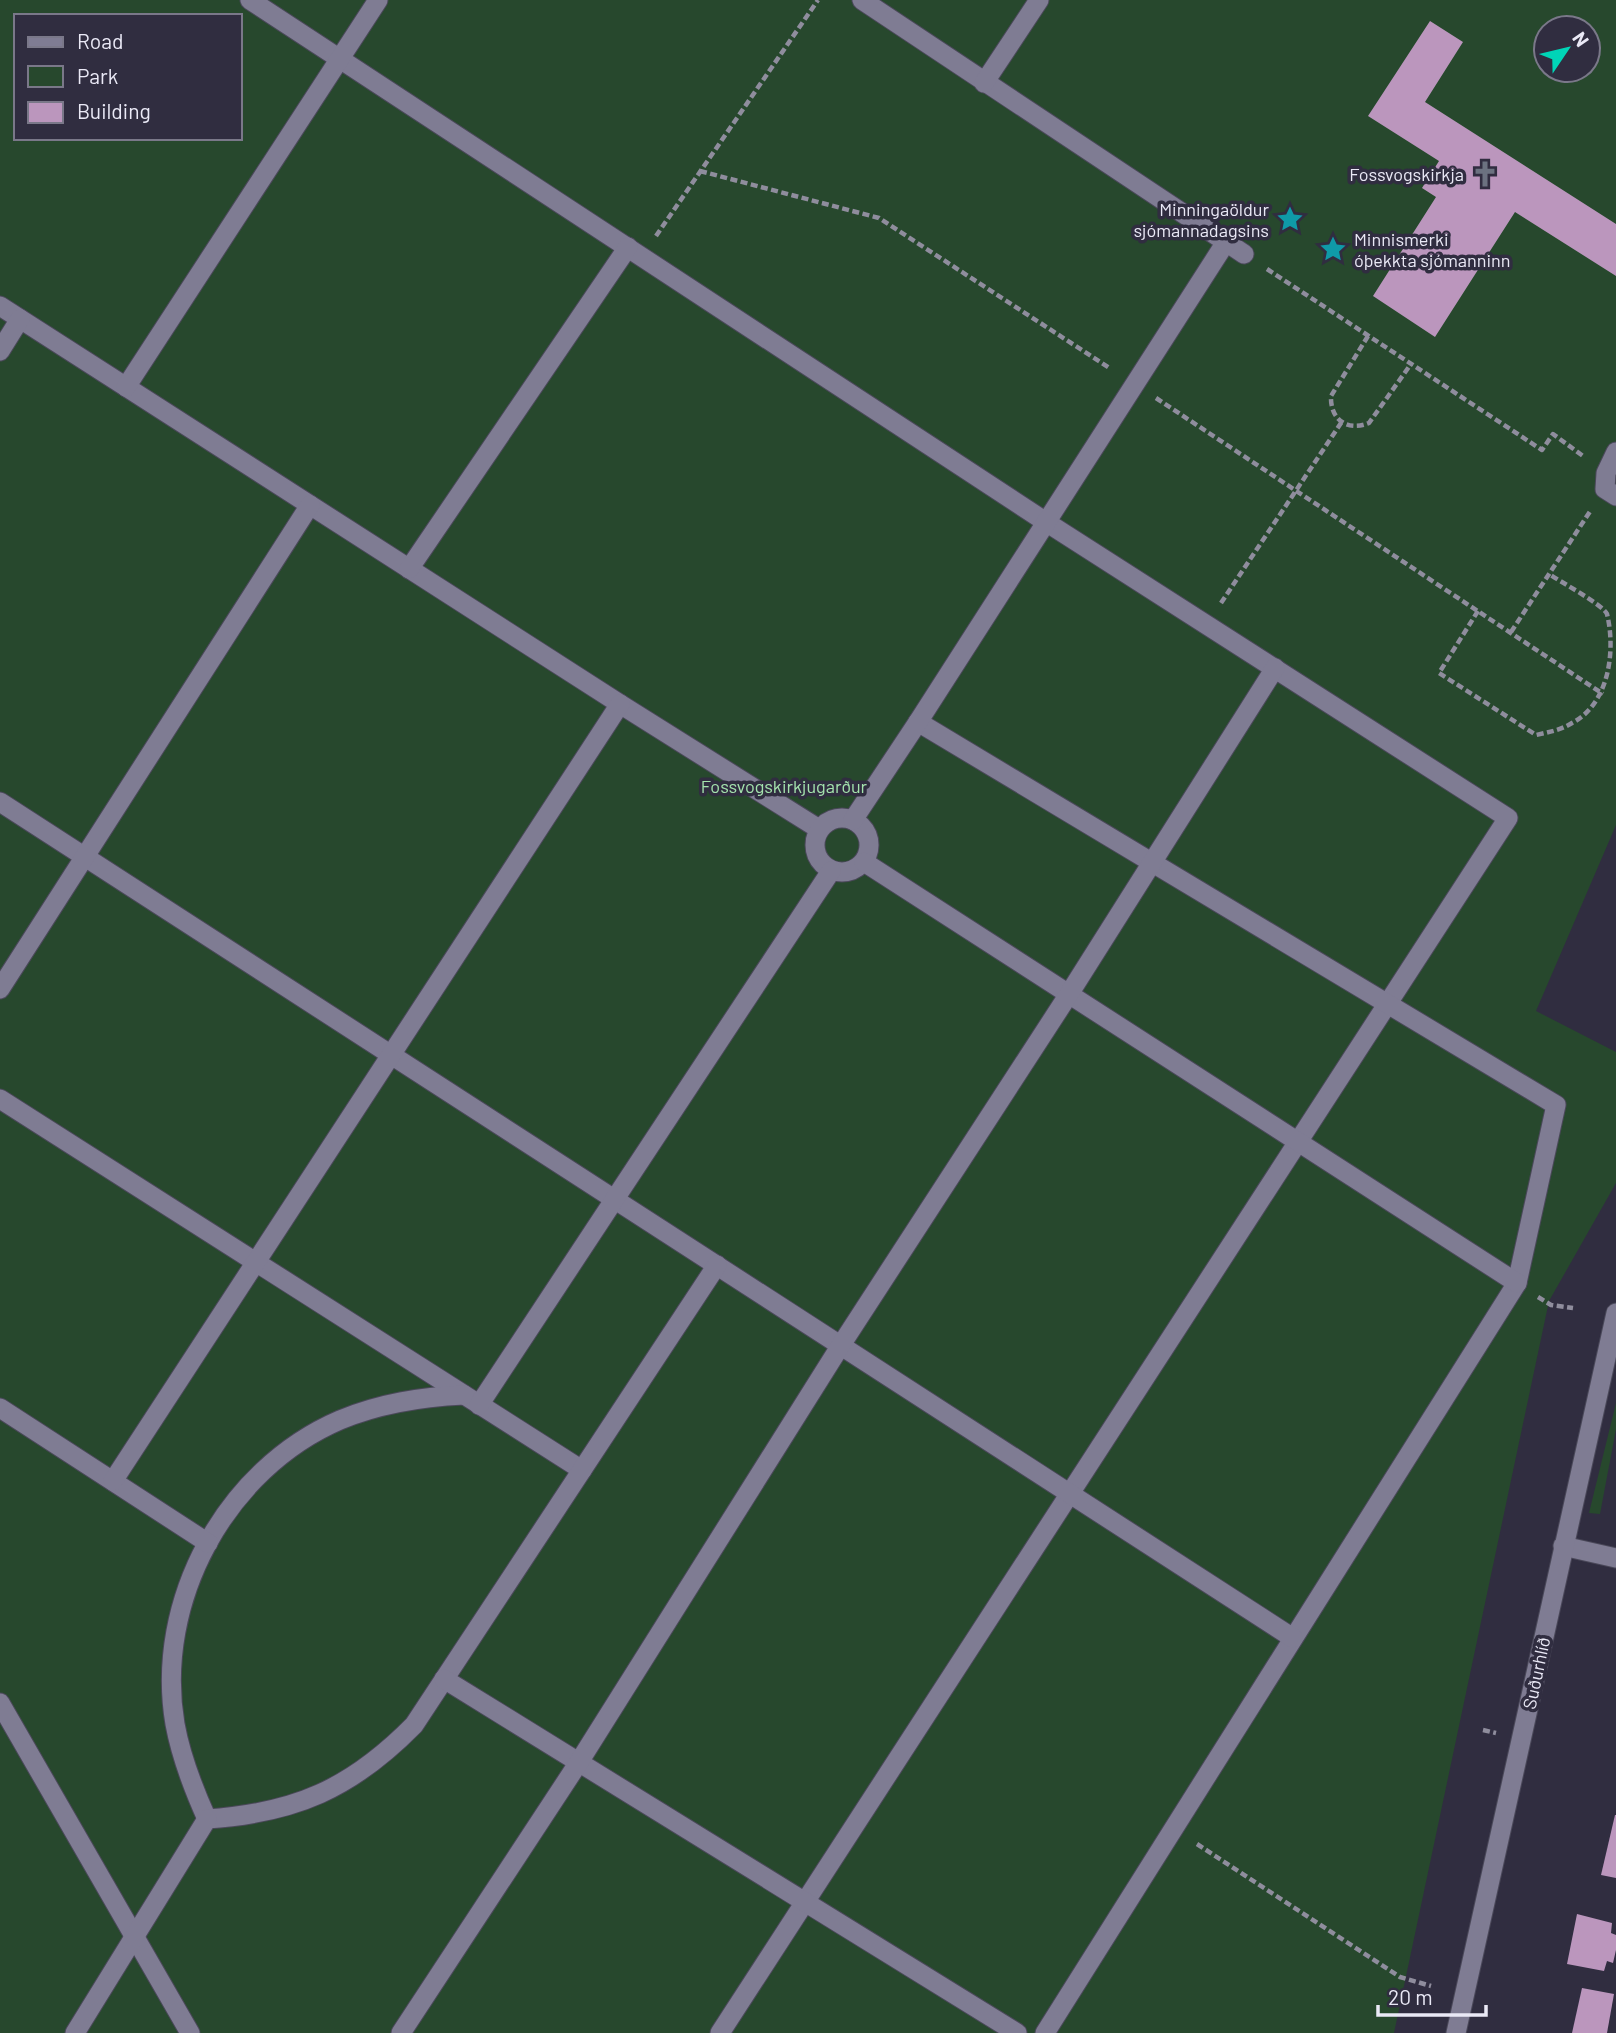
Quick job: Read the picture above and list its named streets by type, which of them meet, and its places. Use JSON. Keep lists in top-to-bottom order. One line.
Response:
{"streets":{"street":["Suðurhlíð"]},"parks":["Fossvogskirkjugarður"],"places":{"church":["Fossvogskirkja"],"place":["Minningaöldur sjómannadagsins","Minnismerki óþekkta sjómanninn"]},"legend":["Road","Park","Building"],"scale_bar":"20 m","north":"top right"}
